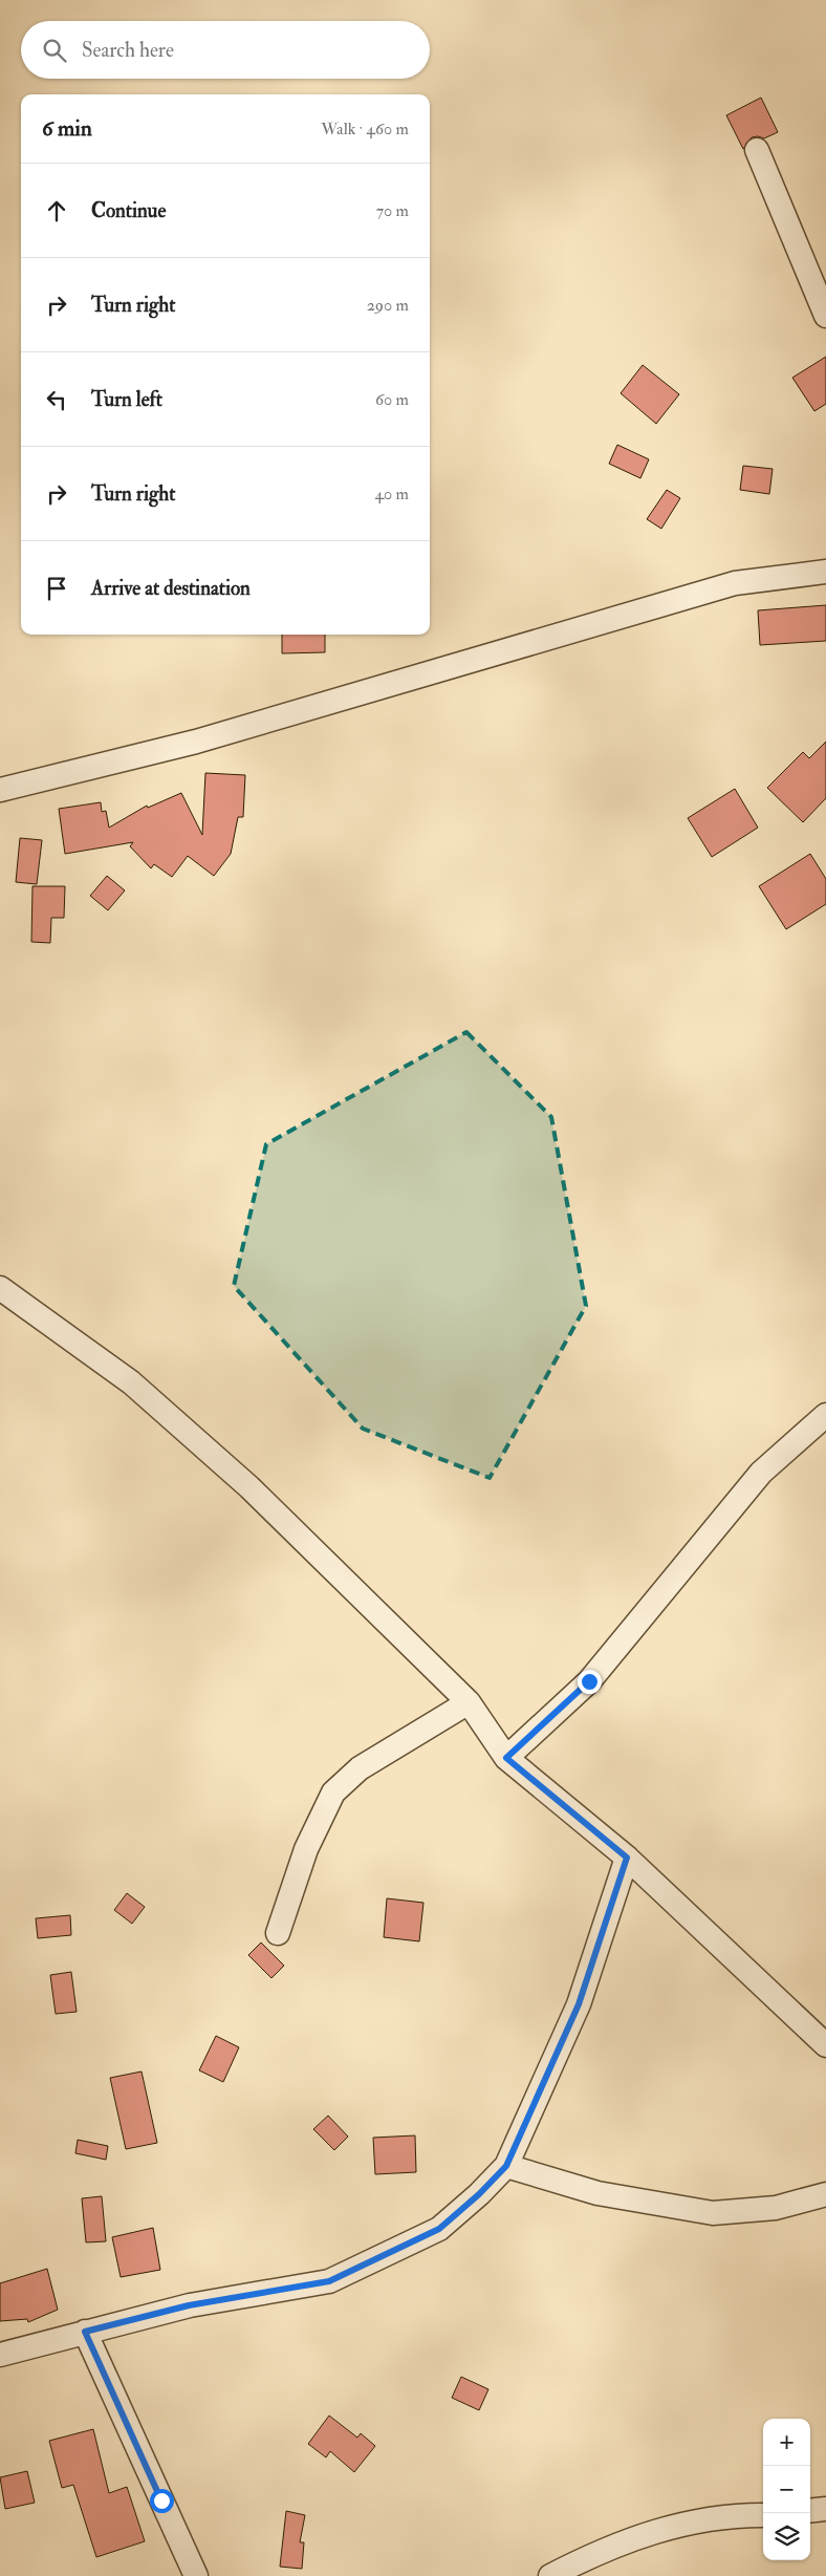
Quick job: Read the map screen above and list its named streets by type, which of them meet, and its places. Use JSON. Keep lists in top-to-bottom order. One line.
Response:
{"page":{"search":"Search here","heading":["6 min","Walk · 460 m"],"list":[["Continue","70 m"],["Turn right","290 m"],["Turn left","60 m"],["Turn right","40 m"],"Arrive at destination"],"map_buttons":["+","−"]}}
